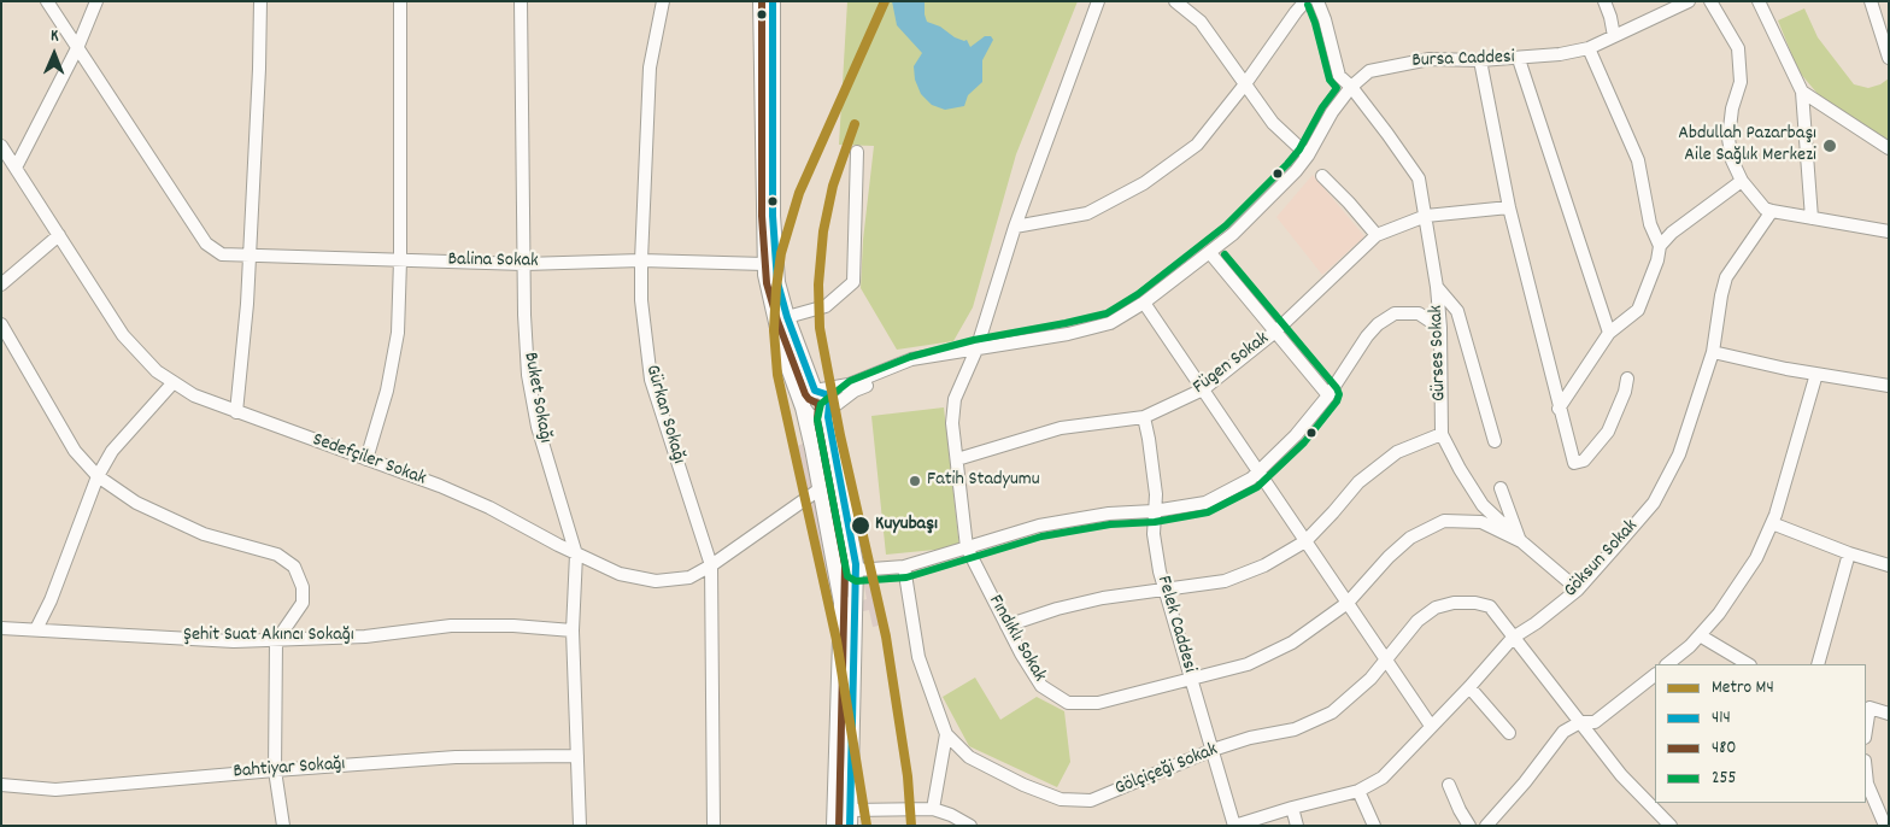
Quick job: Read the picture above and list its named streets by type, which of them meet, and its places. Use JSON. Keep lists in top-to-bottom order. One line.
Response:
{"streets":{"street":["Bursa Caddesi","Balina Sokak","Gürses Sokak","Fügen Sokak","Buket Sokağı","Gürkan Sokağı","Sedefçiler Sokak","Göksun Sokak","Felek Caddesi","Şehit Suat Akıncı Sokağı","Fındıklı Sokak","Bahtiyar Sokağı","Gölçiçeği Sokak"]},"crossings":[["Bursa Caddesi","Gürses Sokak"],["Bursa Caddesi","Fındıklı Sokak"],["Balina Sokak","Buket Sokağı"],["Balina Sokak","Gürkan Sokağı"],["Gürses Sokak","Fügen Sokak"],["Gürses Sokak","Göksun Sokak"],["Gürses Sokak","Fındıklı Sokak"],["Fügen Sokak","Felek Caddesi"],["Fügen Sokak","Fındıklı Sokak"],["Buket Sokağı","Sedefçiler Sokak"],["Buket Sokağı","Şehit Suat Akıncı Sokağı"],["Buket Sokağı","Bahtiyar Sokağı"],["Gürkan Sokağı","Sedefçiler Sokak"],["Göksun Sokak","Felek Caddesi"],["Göksun Sokak","Gölçiçeği Sokak"],["Felek Caddesi","Fındıklı Sokak"],["Felek Caddesi","Gölçiçeği Sokak"]],"places":["Abdullah Pazarbaşı Aile Sağlık Merkezi","Fatih Stadyumu","Kuyubaşı"],"lines":["metro line M4","transit line 414","transit line 480","transit line 255"],"legend":["Metro M4","414","480","255"],"north":"top"}
